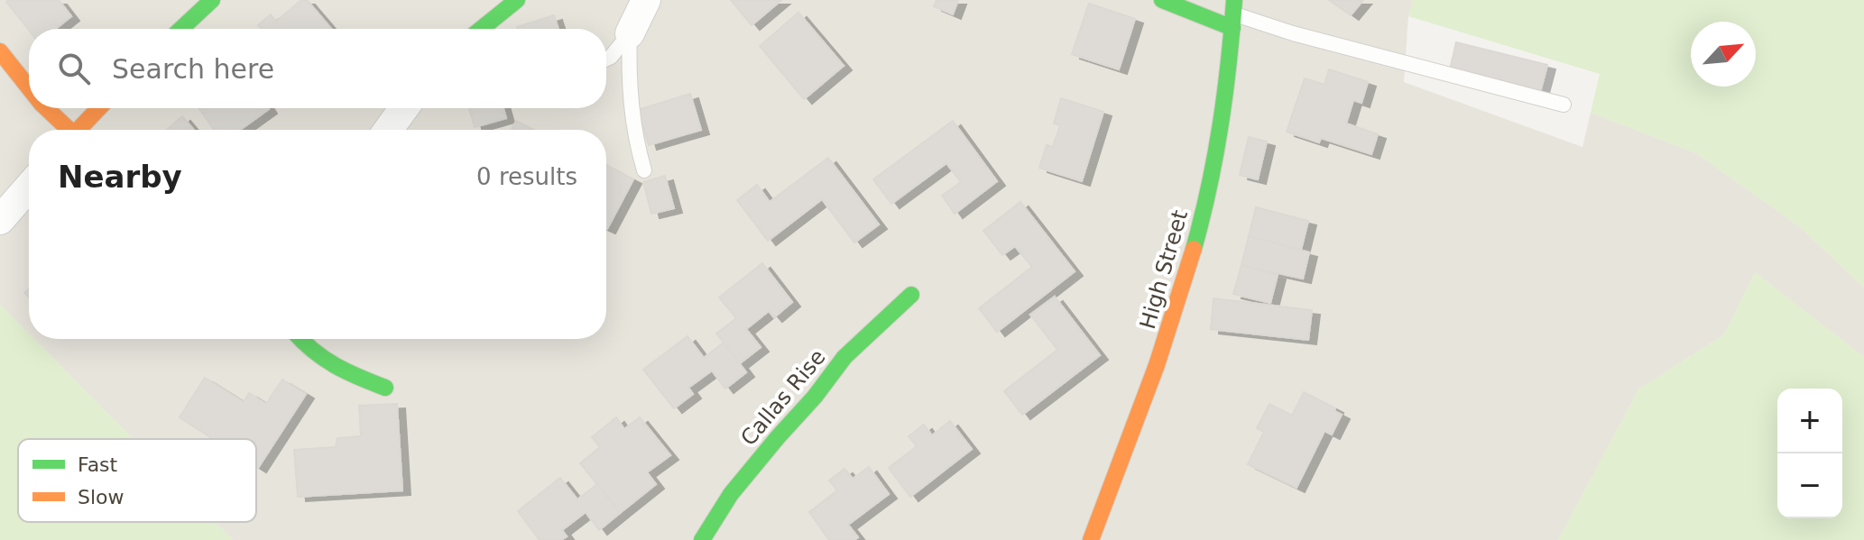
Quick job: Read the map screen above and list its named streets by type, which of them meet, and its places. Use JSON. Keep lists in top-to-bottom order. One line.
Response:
{"streets":{"street":["High Street","Callas Rise"]},"legend":["Fast","Slow"],"north":"top right","page":{"search":"Search here","heading":["Nearby","0 results"],"map_buttons":["+","−"]}}
